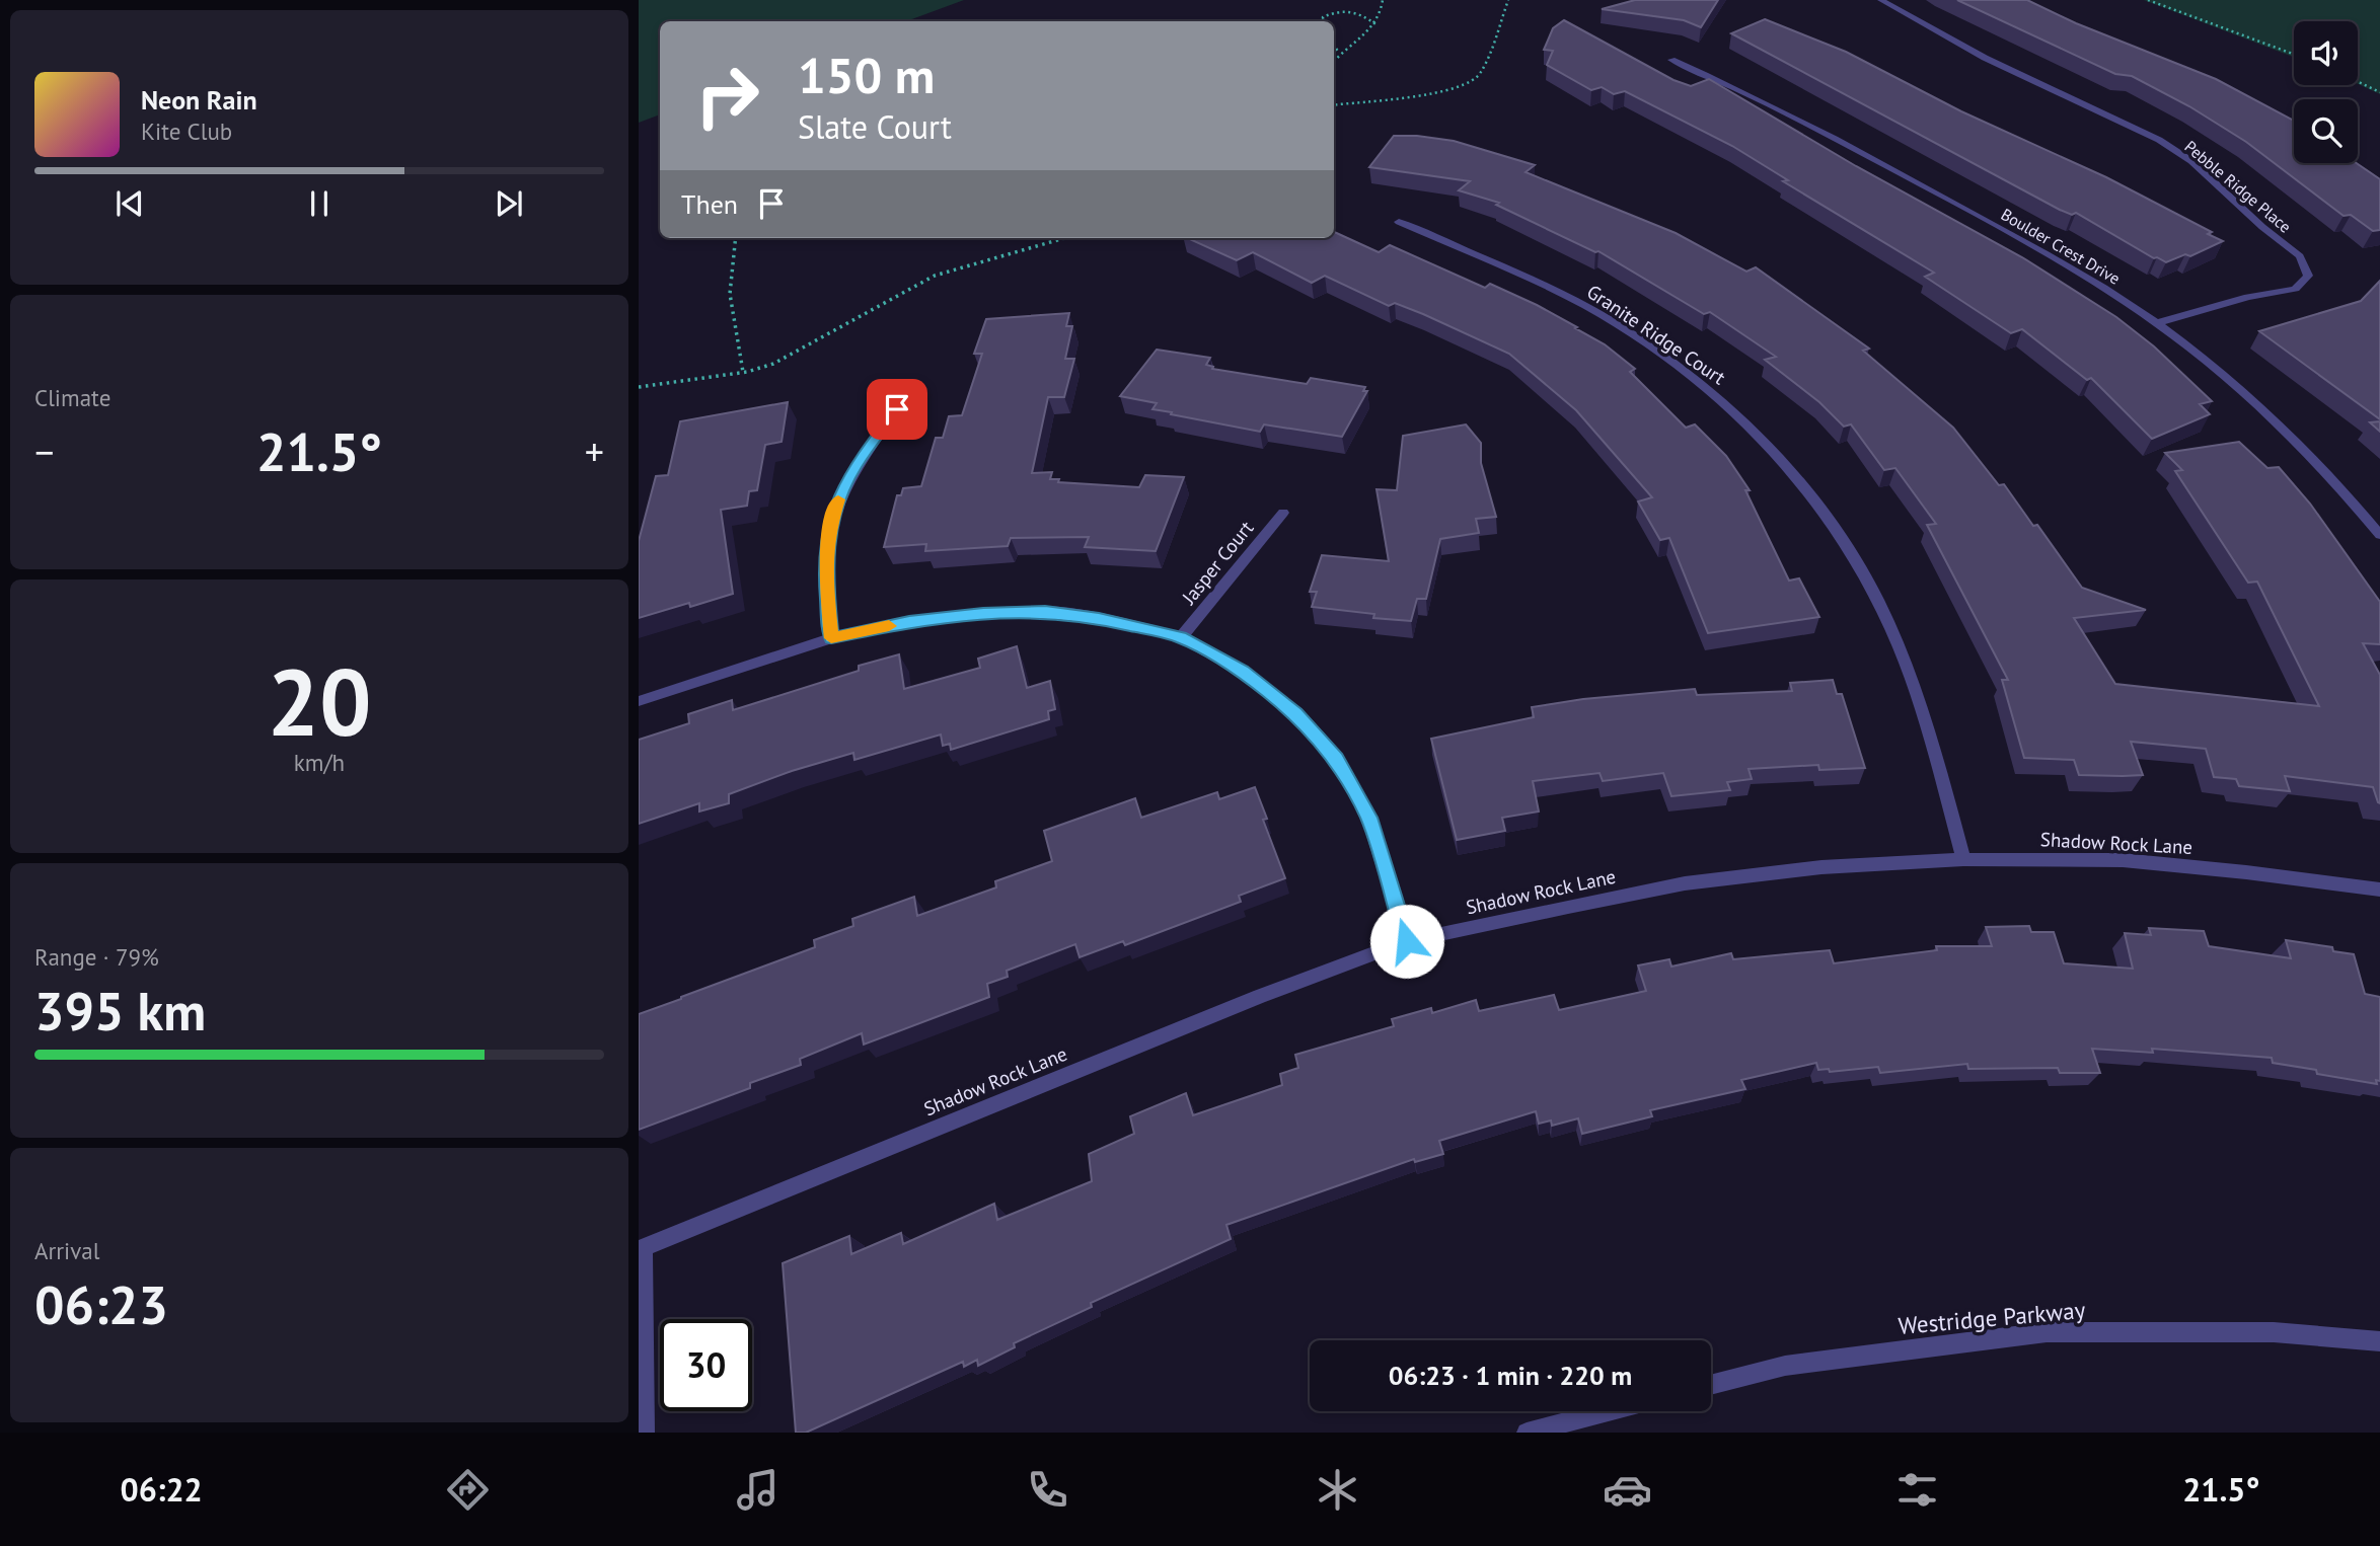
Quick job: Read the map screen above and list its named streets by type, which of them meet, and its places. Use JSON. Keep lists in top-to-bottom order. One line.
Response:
{"streets":{"street":["Pebble Ridge Place","Boulder Crest Drive","Granite Ridge Court","Jasper Court","Shadow Rock Lane","Westridge Parkway"]},"crossings":[["Pebble Ridge Place","Boulder Crest Drive"],["Granite Ridge Court","Shadow Rock Lane"]],"page":{"turn":["150 m","Slate Court"],"song":["Neon Rain","Kite Club"],"then":"Then","tile":["Climate",["20","km/h"],["Range · 79%","395 km"],["Arrival","06:23"]],"heat":["−","21.5°","+"],"limit":"30","trip":"06:23 · 1 min · 220 m","tabs":["06:22","21.5°"]}}
